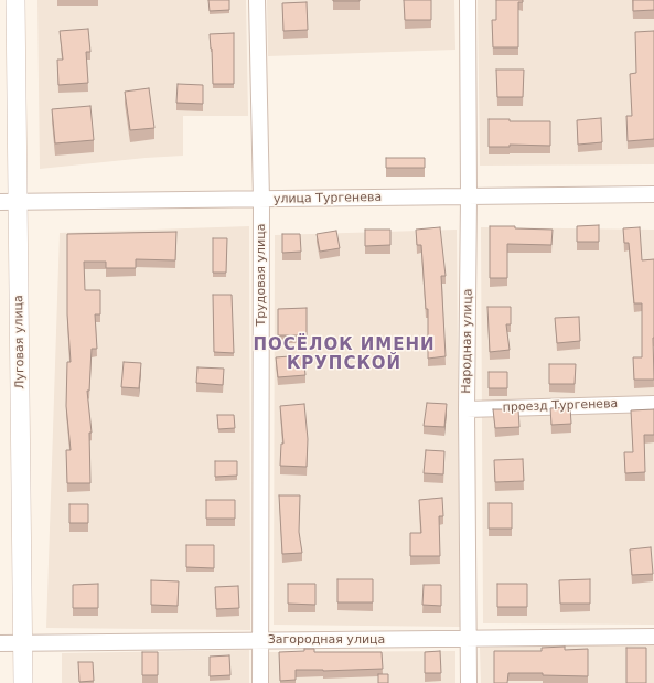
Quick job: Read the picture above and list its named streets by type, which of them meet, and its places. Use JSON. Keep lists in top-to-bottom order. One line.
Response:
{"streets":{"street":["улица Тургенева","Трудовая улица","Народная улица","Луговая улица","проезд Тургенева","Загородная улица"]},"crossings":[["улица Тургенева","Трудовая улица"],["улица Тургенева","Народная улица"],["улица Тургенева","Луговая улица"],["Трудовая улица","Загородная улица"],["Народная улица","проезд Тургенева"],["Народная улица","Загородная улица"],["Луговая улица","Загородная улица"]],"districts":["ПОСЁЛОК ИМЕНИ КРУПСКОЙ"]}
